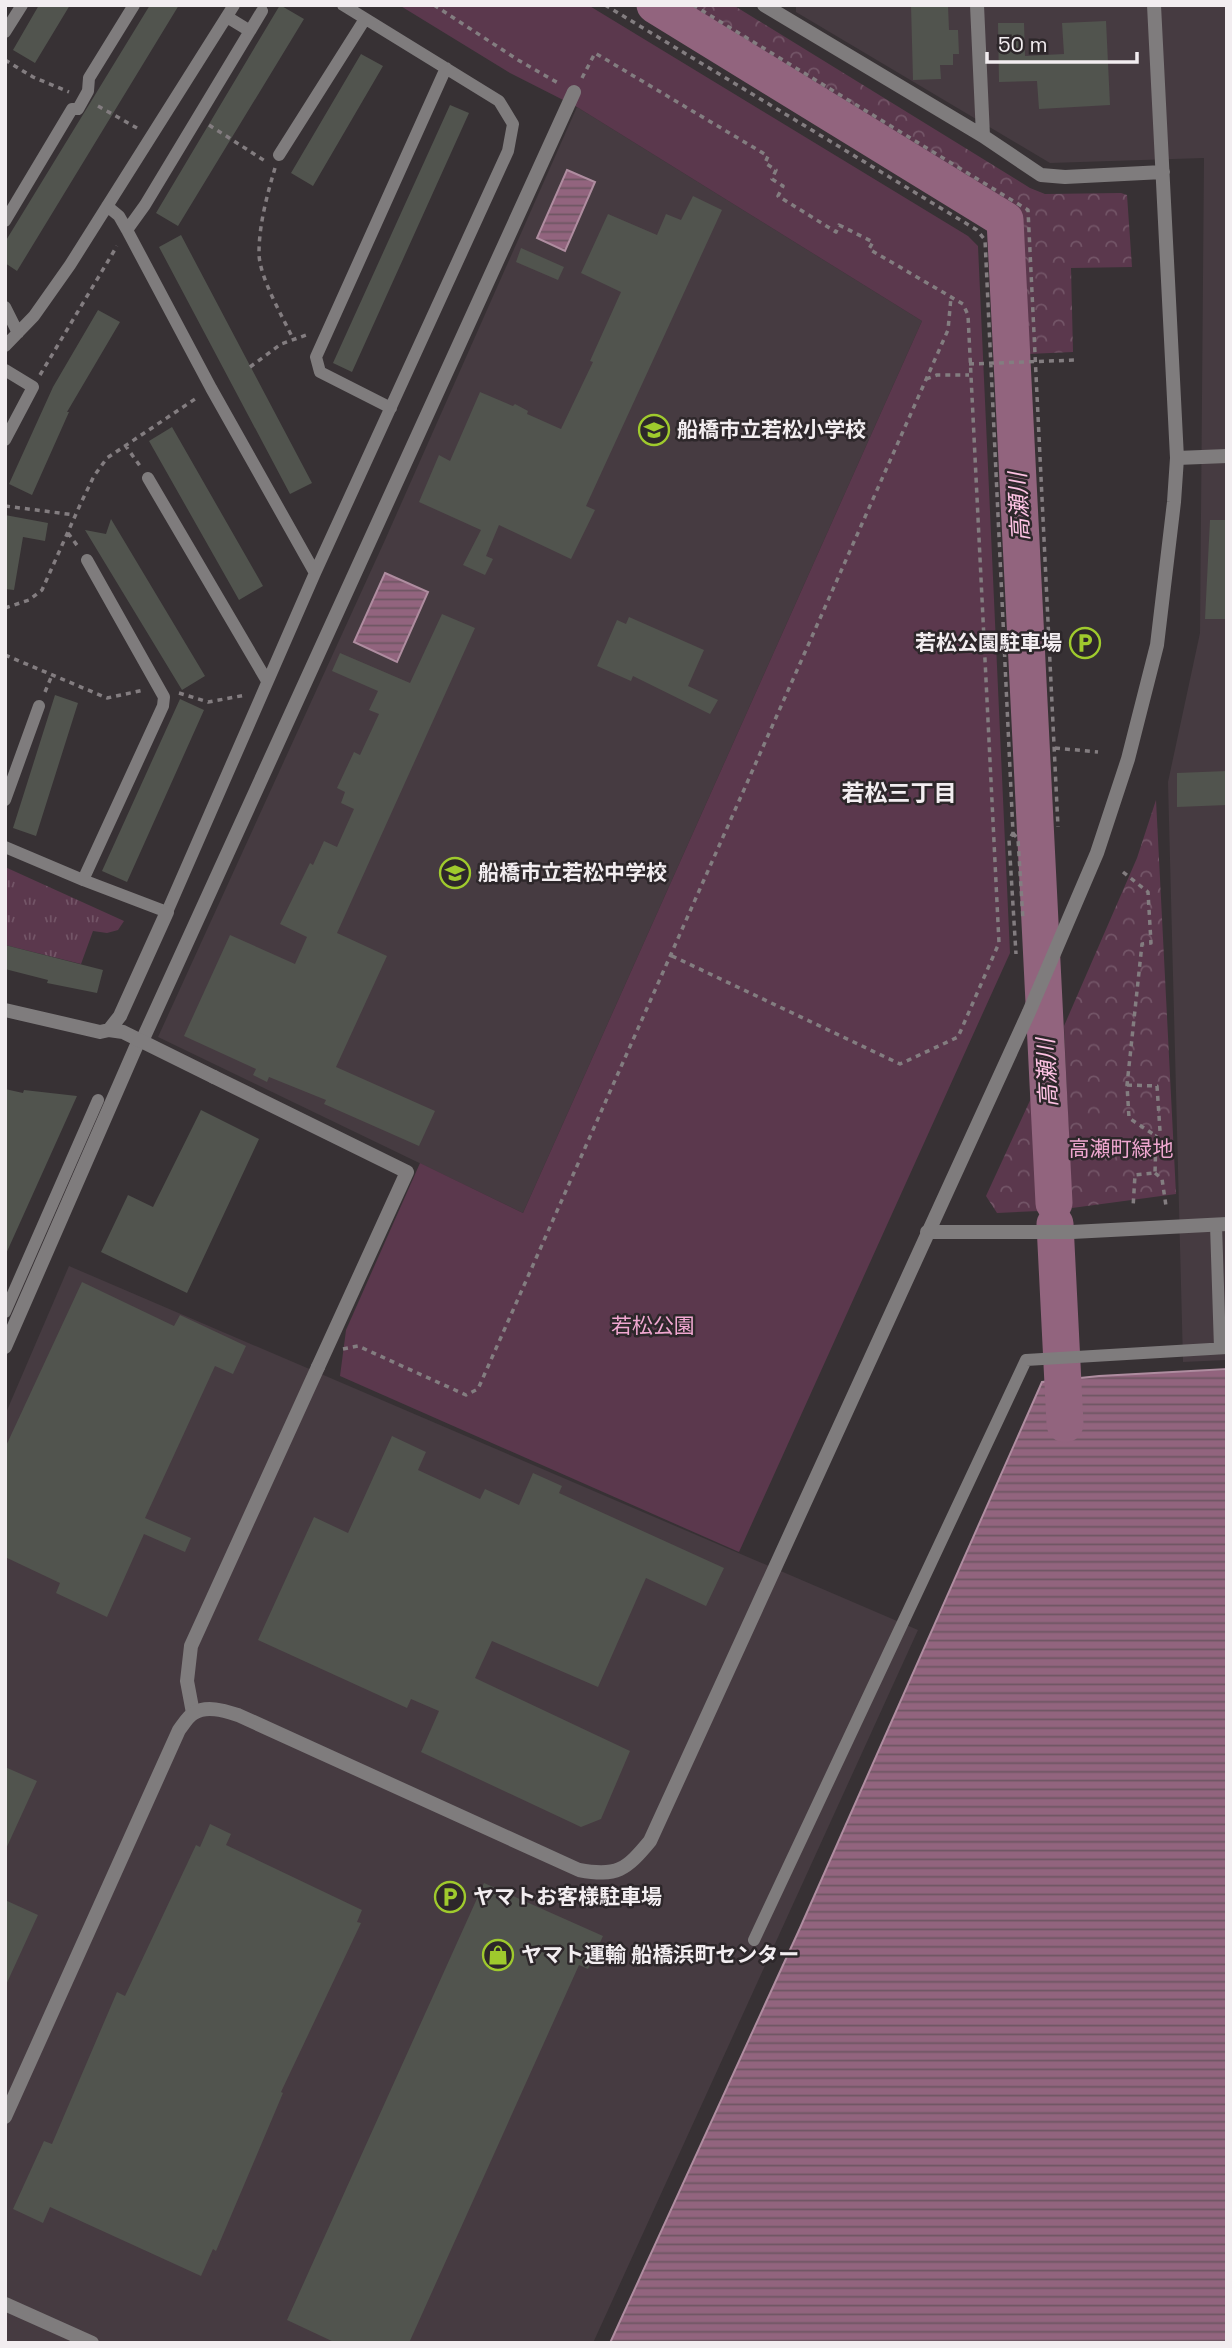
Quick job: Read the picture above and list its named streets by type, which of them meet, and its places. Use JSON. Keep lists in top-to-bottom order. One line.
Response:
{"districts":["若松三丁目"],"water":["高瀬川"],"parks":["高瀬町緑地","若松公園"],"places":{"school or university":["船橋市立若松小学校","船橋市立若松中学校"],"parking":["若松公園駐車場","ヤマトお客様駐車場"],"shop":["ヤマト運輸 船橋浜町センター"]},"scale_bar":"50 m"}
